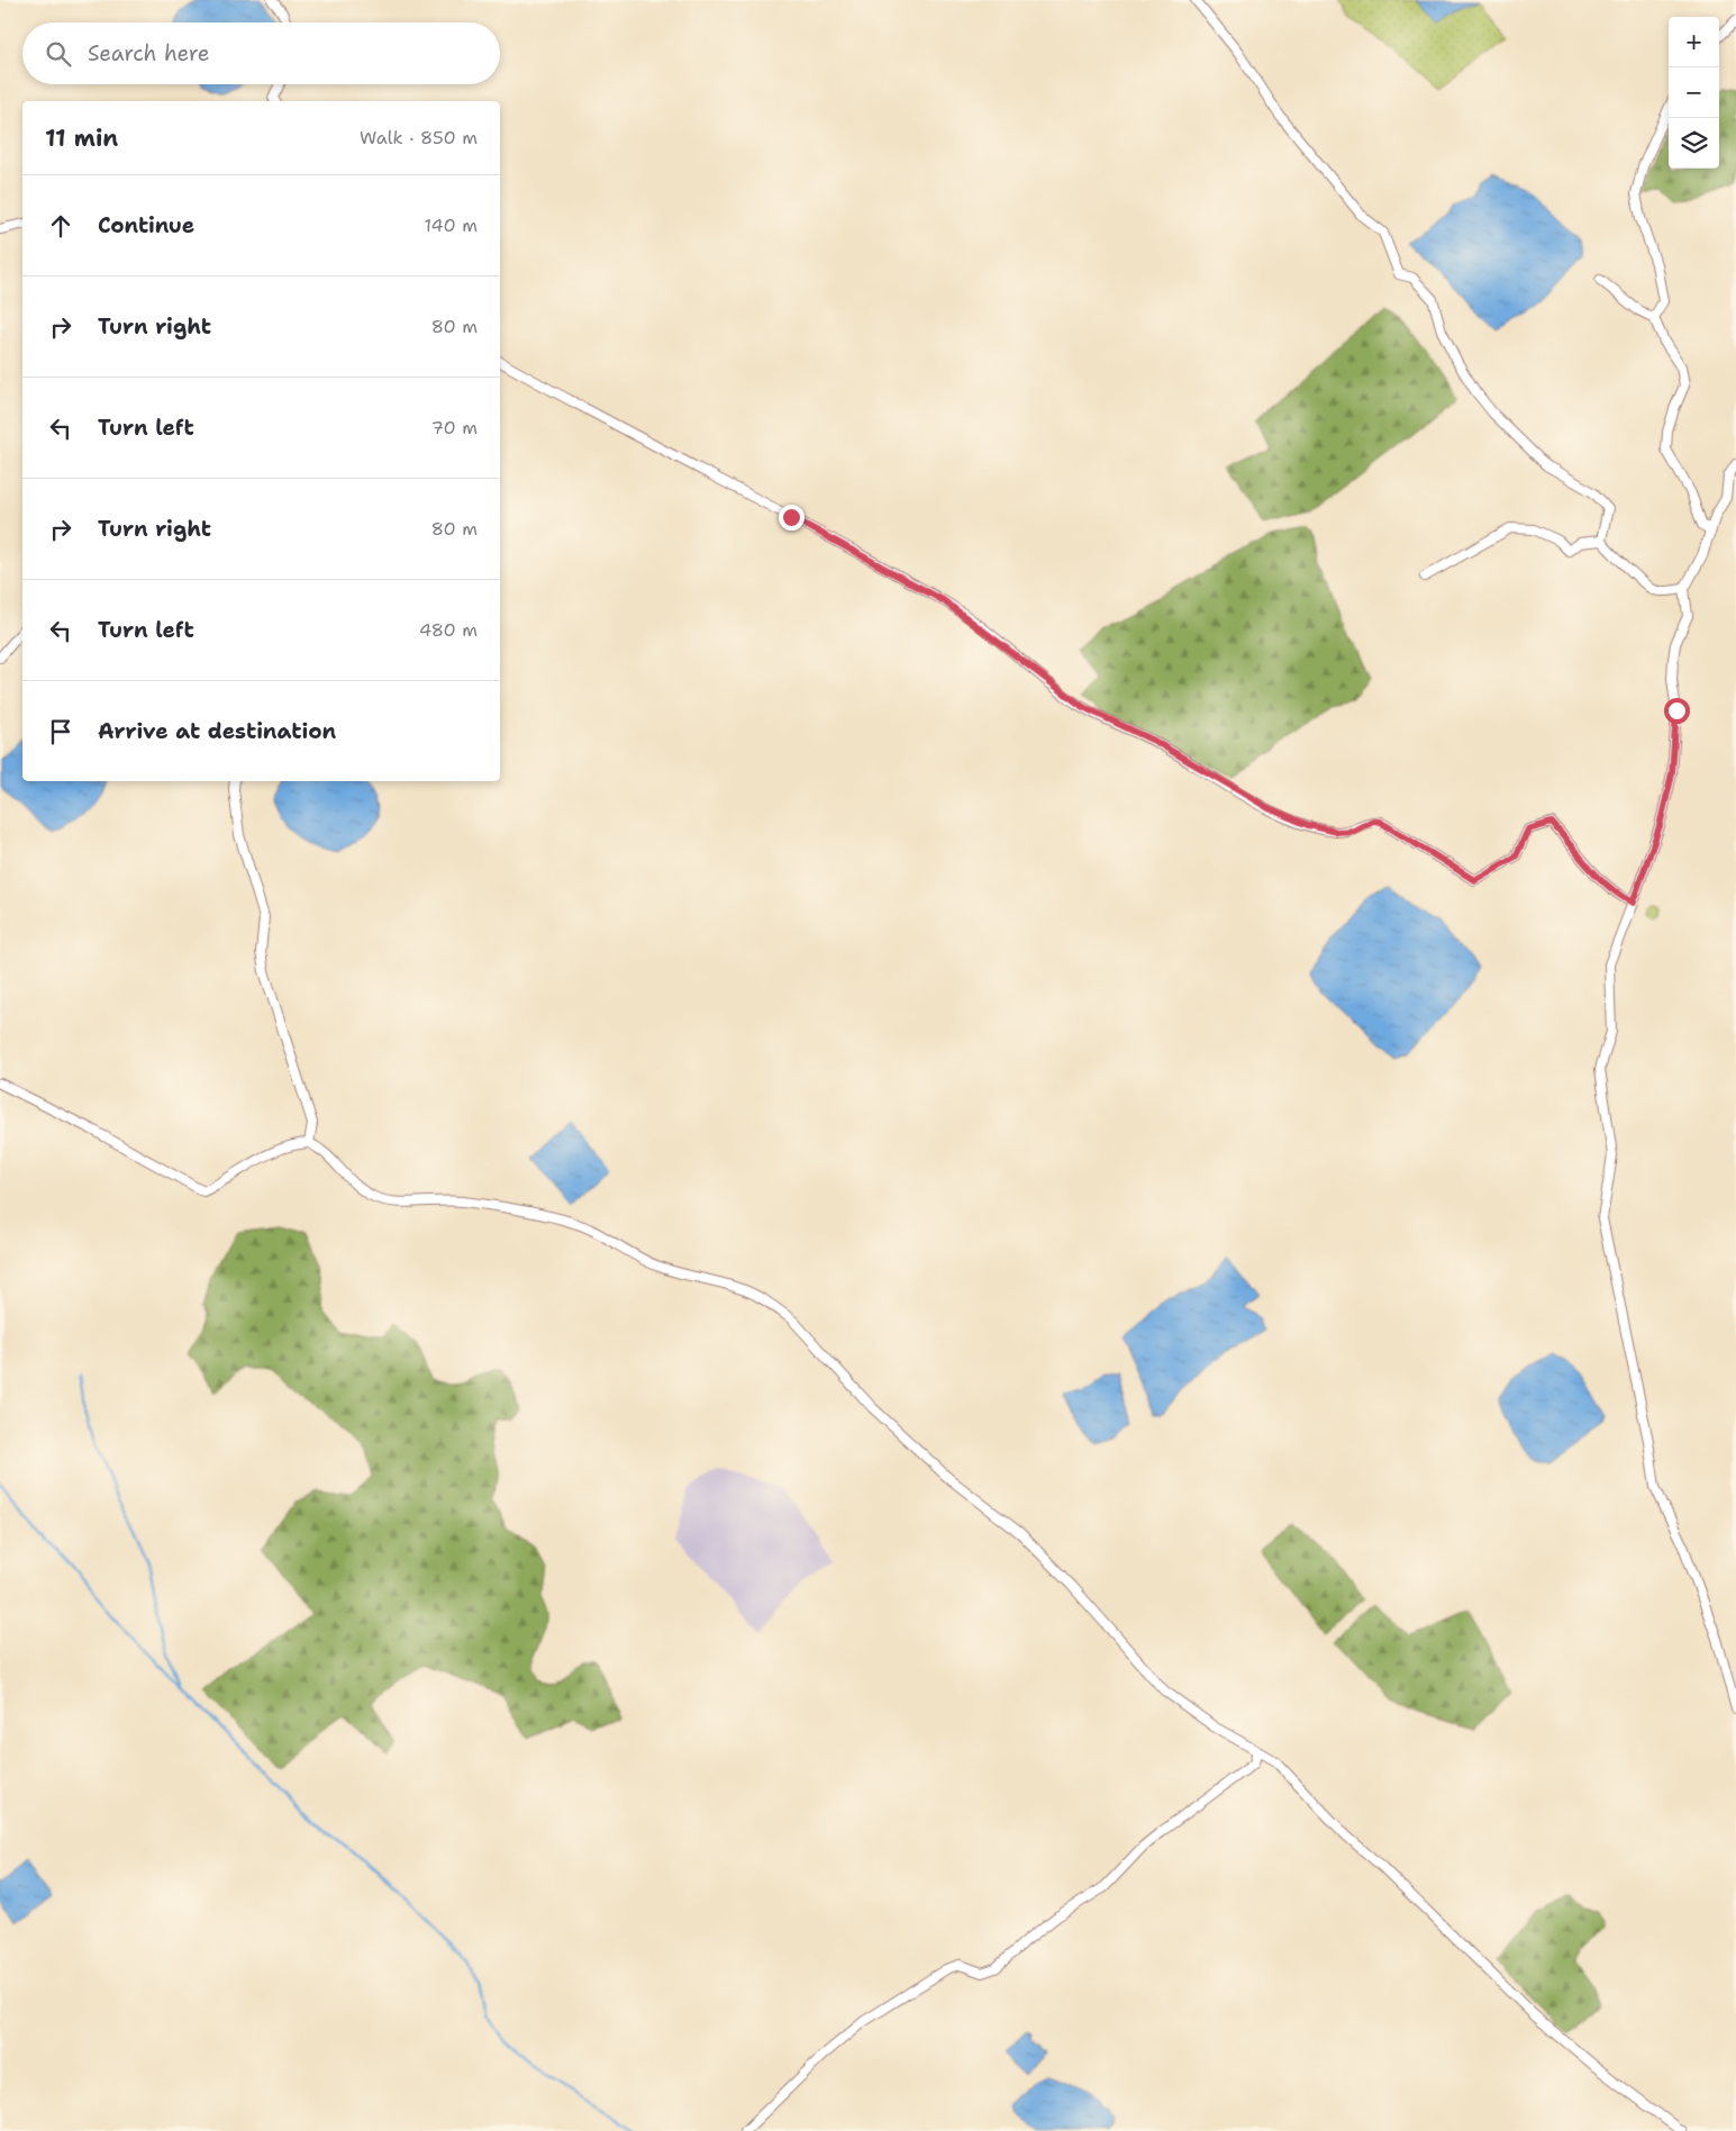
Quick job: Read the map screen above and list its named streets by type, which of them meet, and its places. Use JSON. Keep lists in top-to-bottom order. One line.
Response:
{"page":{"map_buttons":["+","−"],"search":"Search here","heading":["11 min","Walk · 850 m"],"list":[["Continue","140 m"],["Turn right","80 m"],["Turn left","70 m"],["Turn right","80 m"],["Turn left","480 m"],"Arrive at destination"]}}
